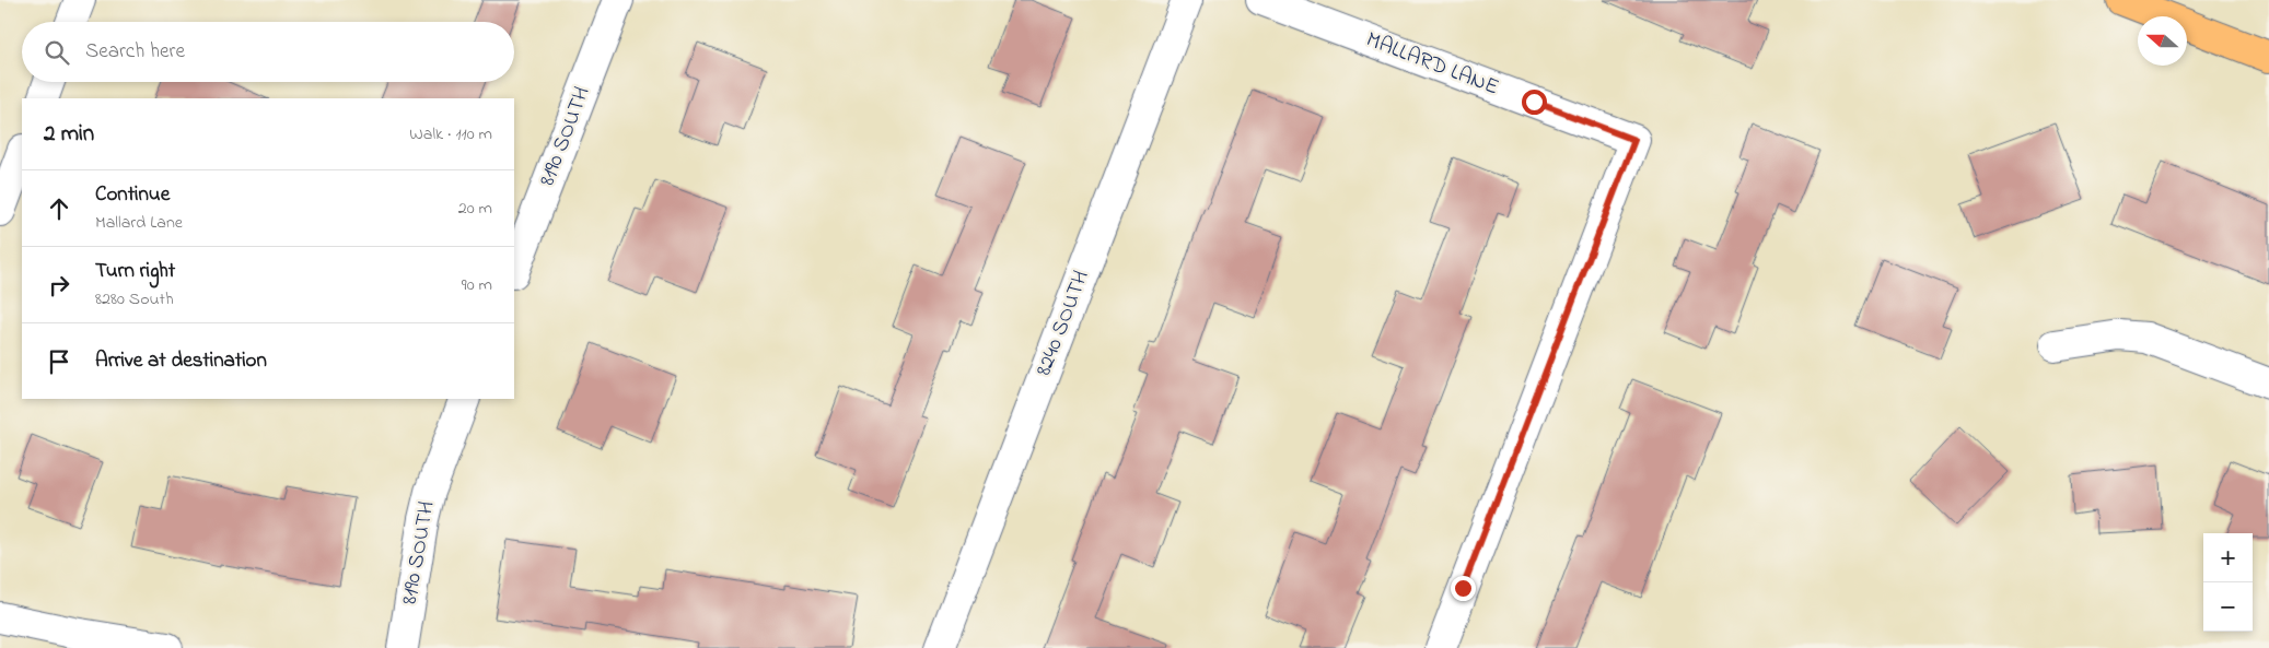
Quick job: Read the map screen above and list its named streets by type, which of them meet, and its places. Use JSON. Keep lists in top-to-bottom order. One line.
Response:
{"streets":{"street":["MALLARD LANE","8190 SOUTH","8240 SOUTH"]},"north":"left","page":{"search":"Search here","heading":["2 min","Walk · 110 m"],"list":[["Continue","Mallard Lane","20 m"],["Turn right","8280 South","90 m"],"Arrive at destination"],"map_buttons":["+","−"]}}
